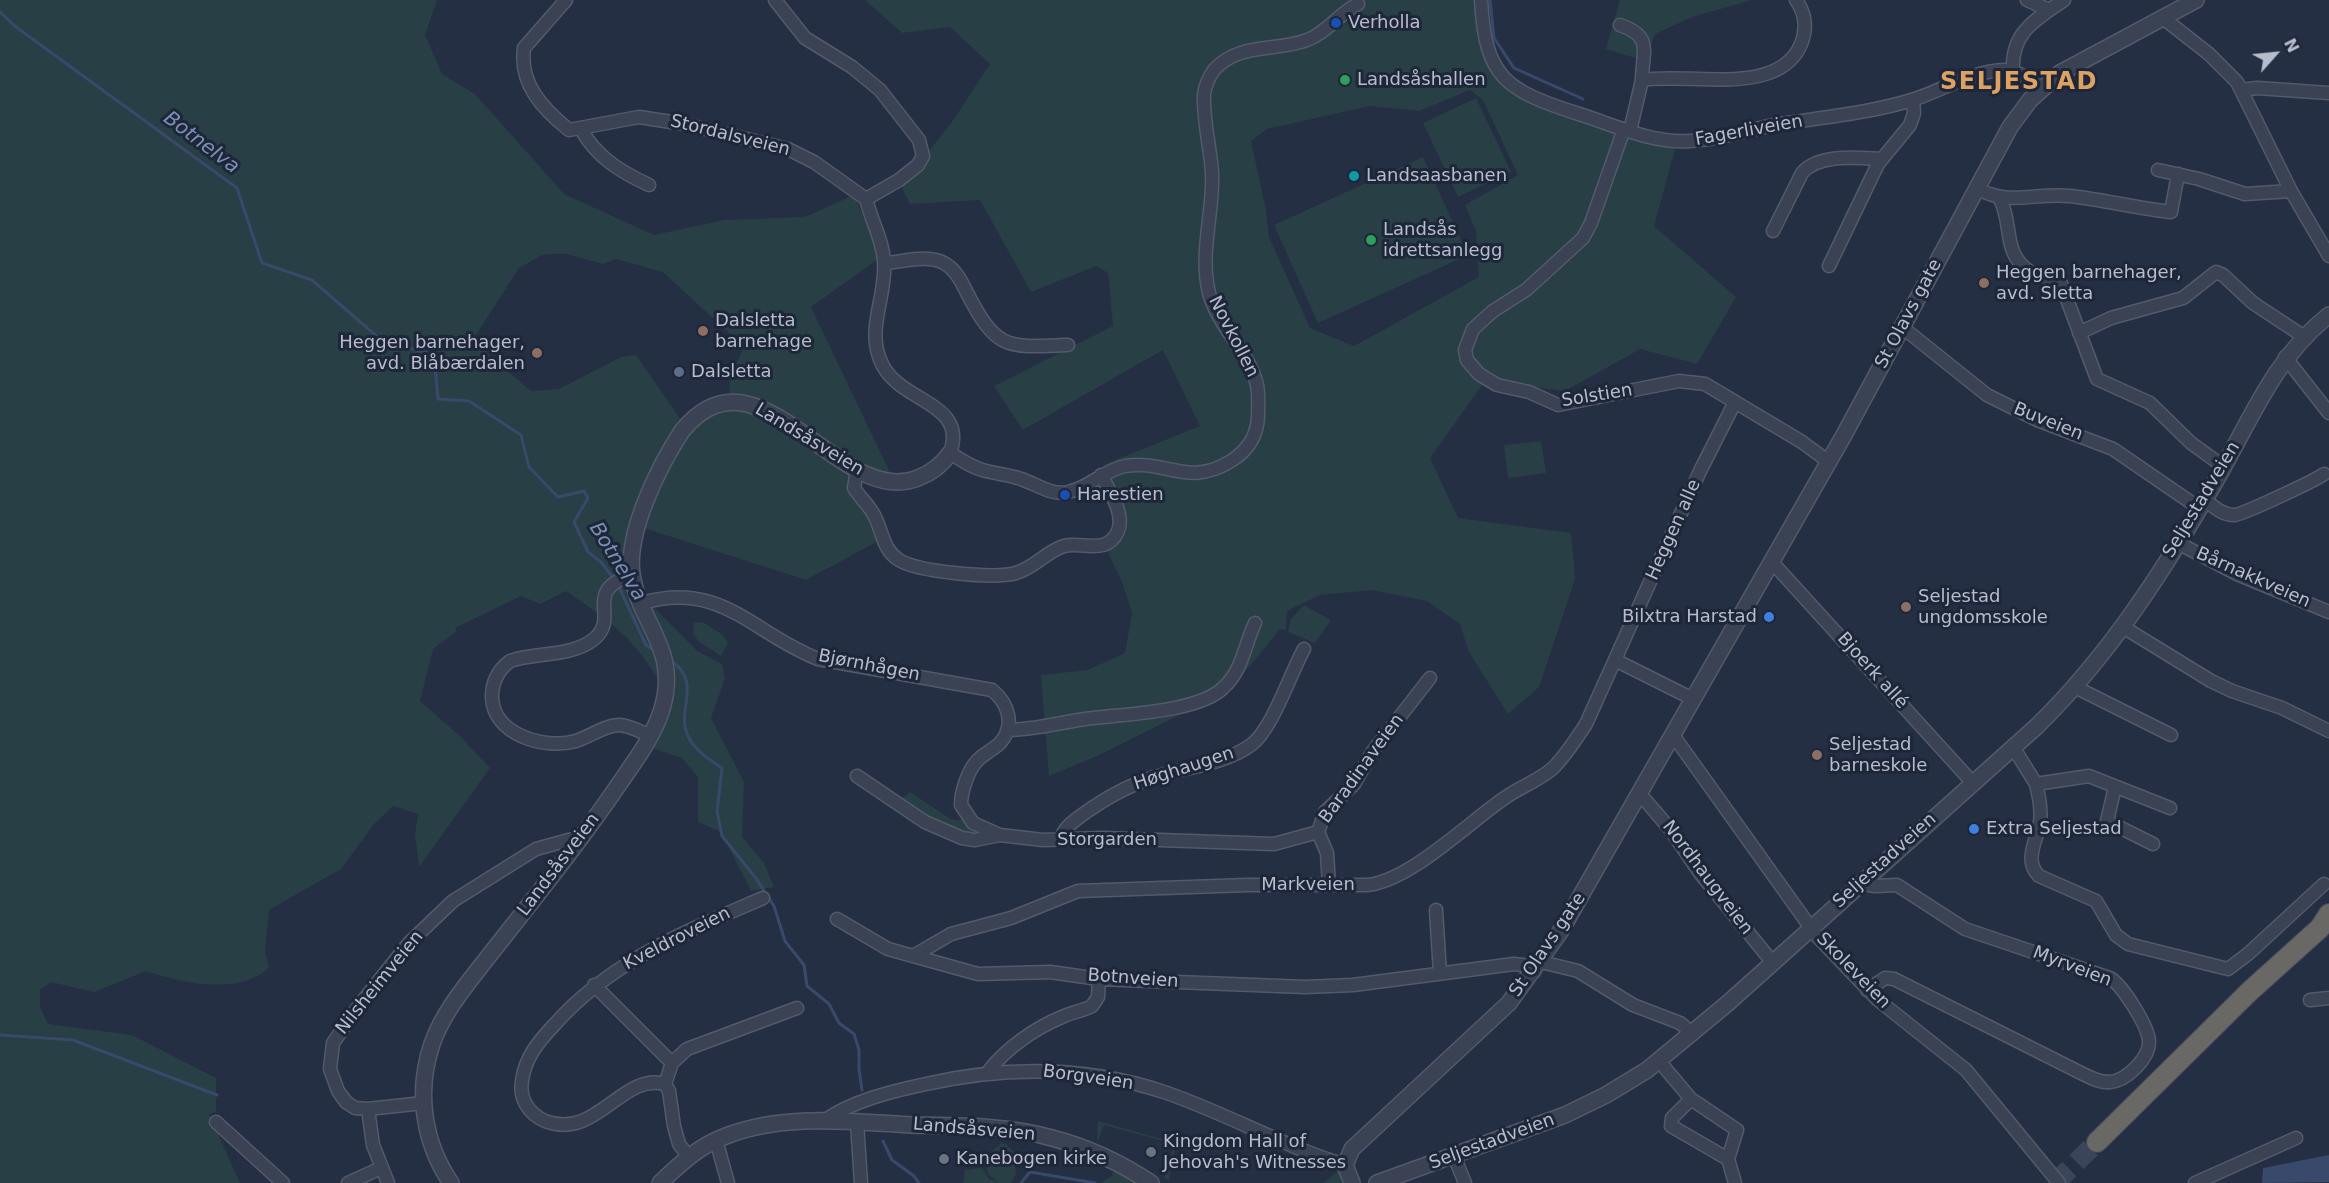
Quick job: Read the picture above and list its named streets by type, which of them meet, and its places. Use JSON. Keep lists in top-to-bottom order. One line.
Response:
{"streets":{"street":["Fagerliveien","Stordalsveien","St Olavs gate","Novkollen","Solstien","Buveien","Landsåsveien","Seljestadveien","Heggen alle","Bårnakkveien","Bjørnhågen","Bjoerk allé","Høghaugen","Baradinaveien","Storgarden","Nordhaugveien","Markveien","Kveldroveien","Myrveien","Skoleveien","Botnveien","Nilsheimveien","Borgveien"]},"crossings":[["Fagerliveien","Solstien"],["St Olavs gate","Solstien"],["St Olavs gate","Buveien"],["St Olavs gate","Bjoerk allé"],["St Olavs gate","Nordhaugveien"],["St Olavs gate","Skoleveien"],["St Olavs gate","Botnveien"],["St Olavs gate","Borgveien"],["Novkollen","Landsåsveien"],["Solstien","Heggen alle"],["Buveien","Seljestadveien"],["Landsåsveien","Bjørnhågen"],["Landsåsveien","Nilsheimveien"],["Landsåsveien","Borgveien"],["Seljestadveien","Bårnakkveien"],["Seljestadveien","Bjoerk allé"],["Seljestadveien","Nordhaugveien"],["Seljestadveien","Myrveien"],["Seljestadveien","Skoleveien"],["Seljestadveien","Botnveien"],["Heggen alle","Markveien"],["Høghaugen","Storgarden"],["Baradinaveien","Storgarden"],["Markveien","Botnveien"],["Myrveien","Skoleveien"]],"districts":["SELJESTAD"],"water":["Botnelva"],"places":["Verholla","Landsåshallen","Landsaasbanen","Landsås idrettsanlegg","Heggen barnehager, avd. Sletta","Dalsletta barnehage","Heggen barnehager, avd. Blåbærdalen","Dalsletta","Harestien","Seljestad ungdomsskole","Bilxtra Harstad","Seljestad barneskole","Extra Seljestad","Kingdom Hall of Jehovah's Witnesses","Kanebogen kirke"],"north":"top right"}
